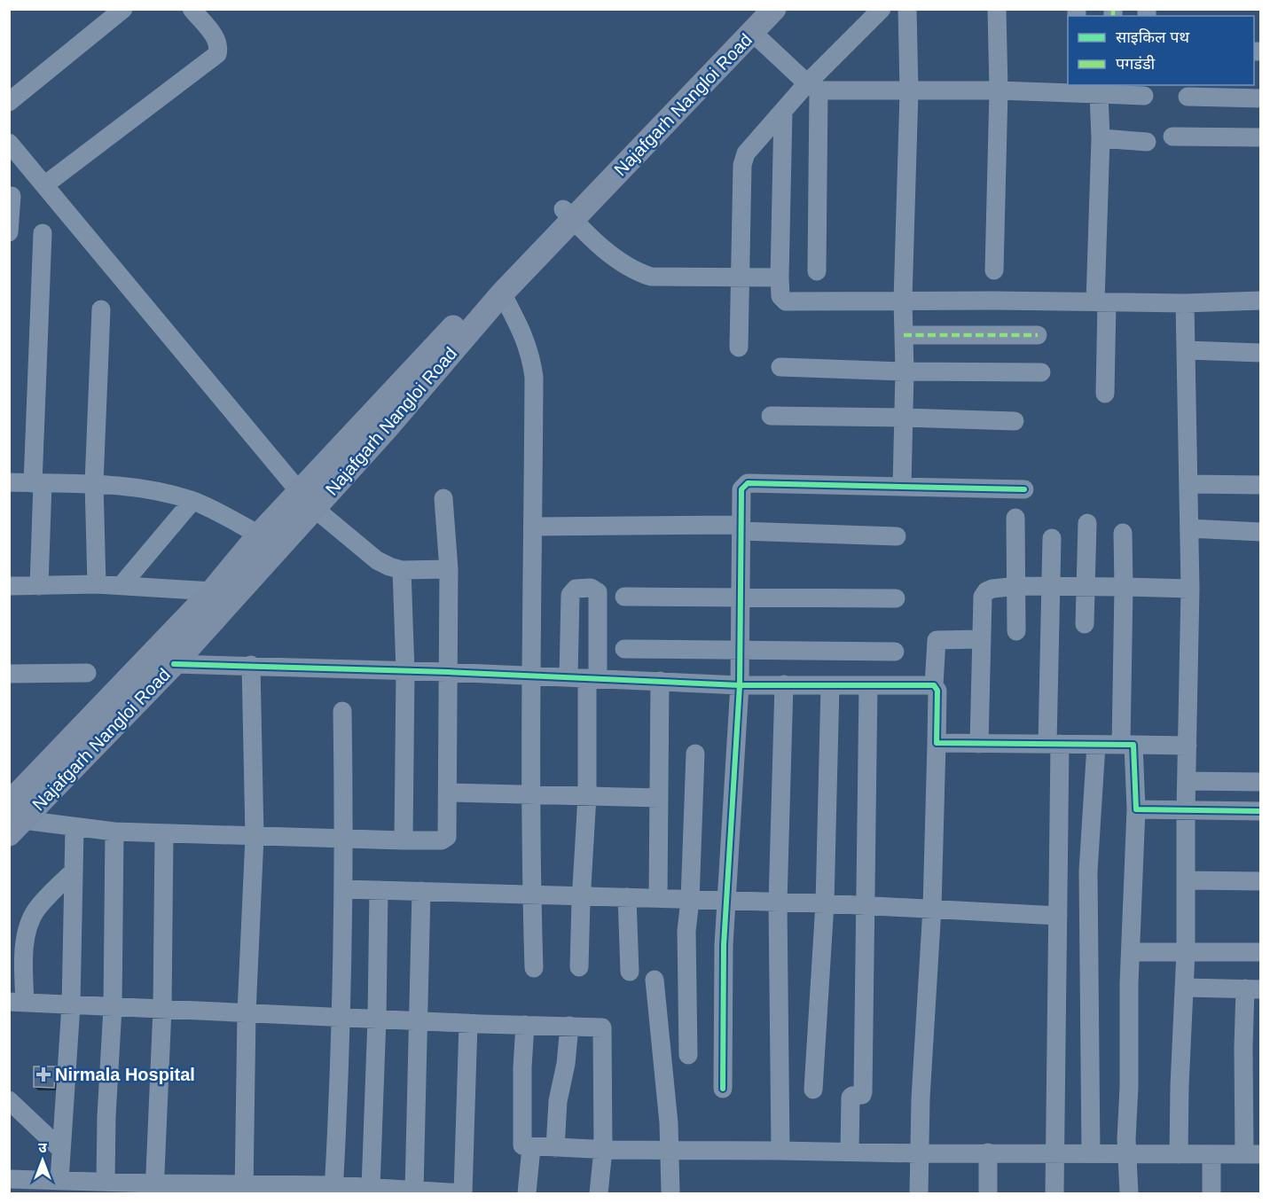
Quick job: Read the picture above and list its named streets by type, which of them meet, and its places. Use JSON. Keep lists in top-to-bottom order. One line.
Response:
{"streets":{"main road":["Najafgarh Nangloi Road"]},"places":{"health":["Nirmala Hospital"]},"legend":["साइकिल पथ","पगडंडी"],"north":"top"}
